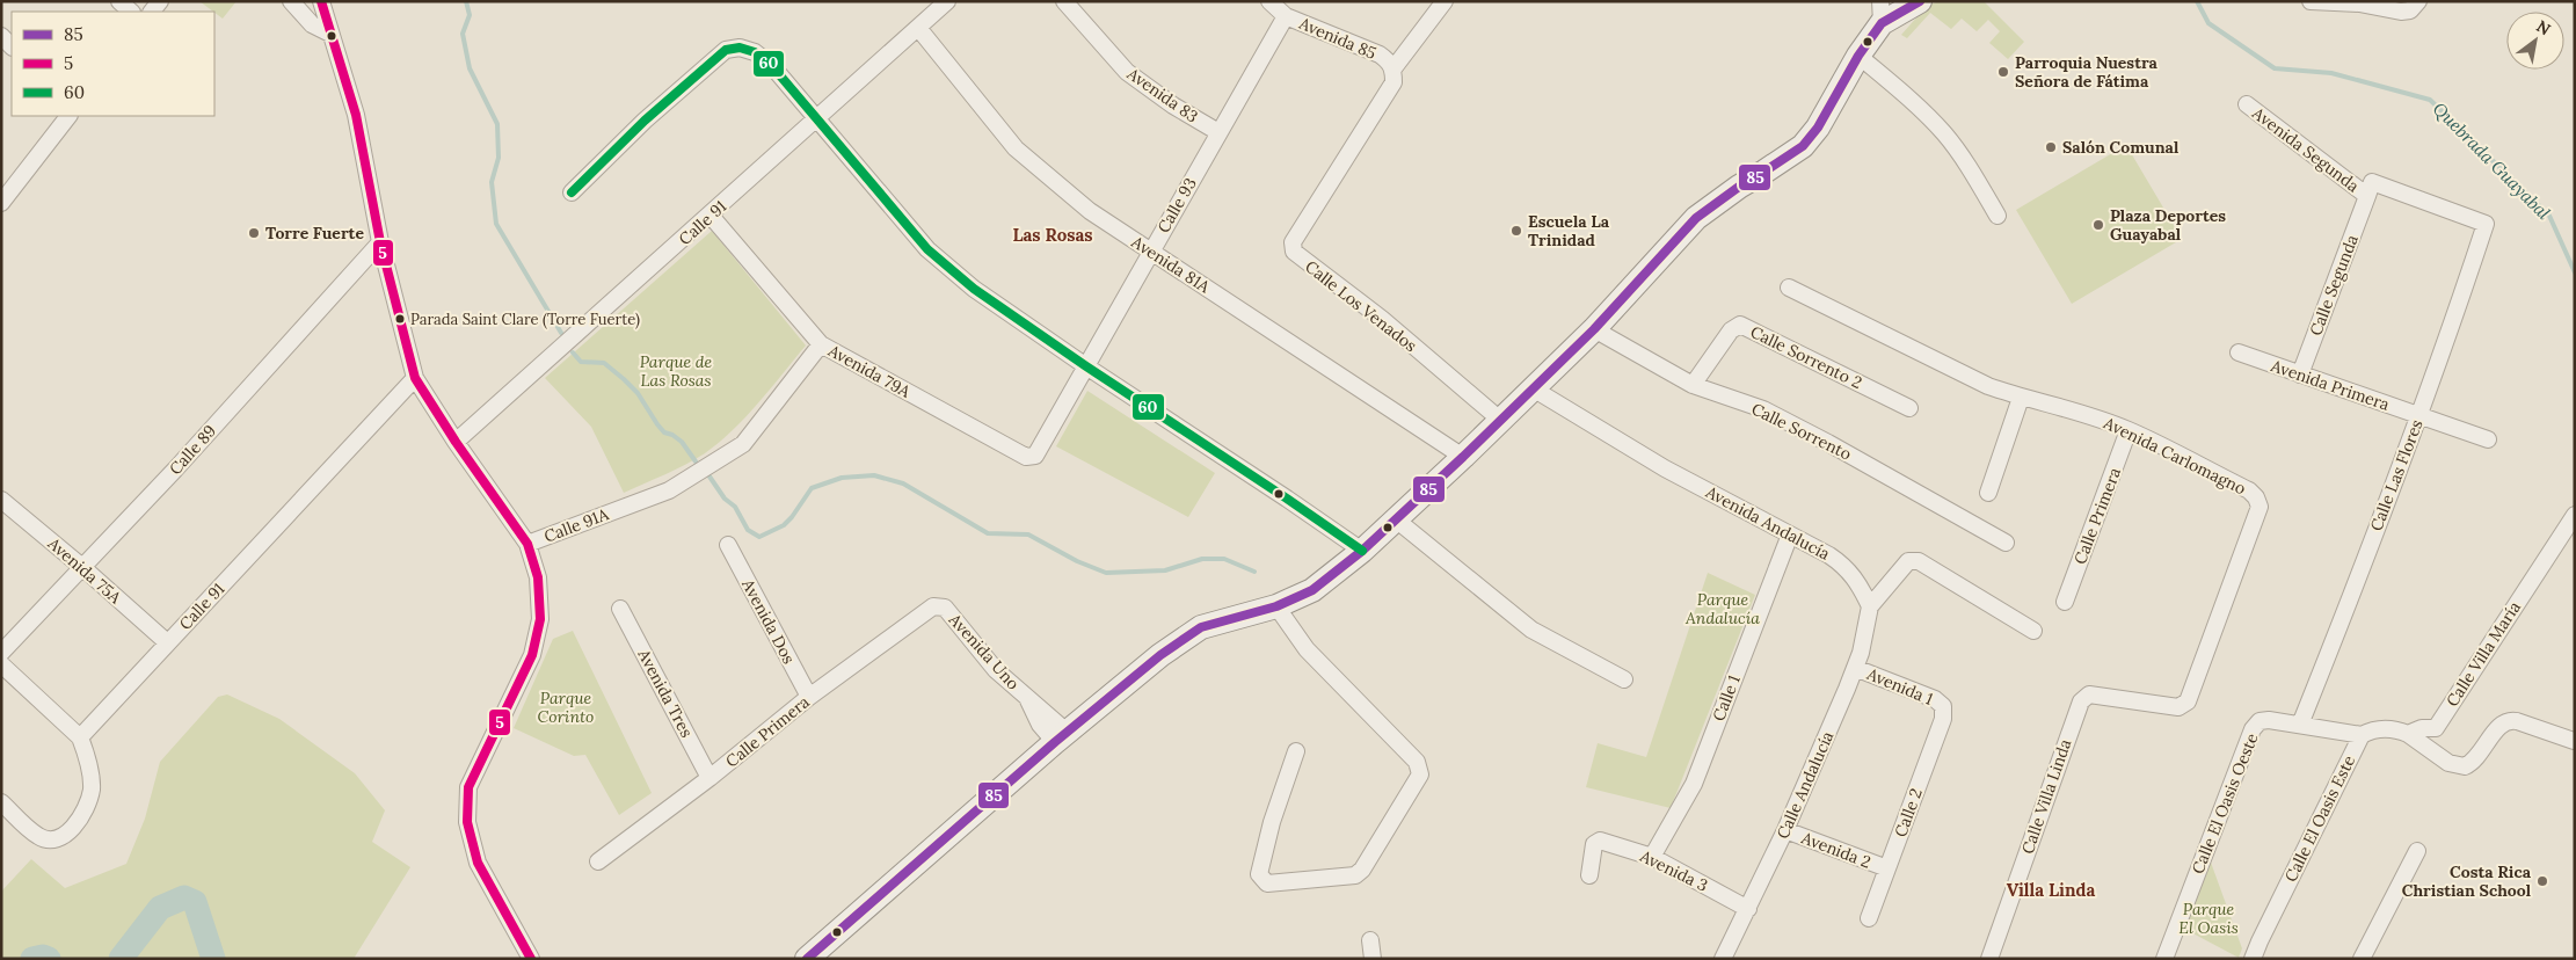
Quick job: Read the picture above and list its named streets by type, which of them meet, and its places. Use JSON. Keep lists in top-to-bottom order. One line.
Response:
{"streets":{"street":["Avenida 85","Avenida 83","Avenida Segunda","Calle 93","Calle 91","Avenida 81A","Calle Segunda","Calle Los Venados","Calle Sorrento 2","Avenida 79A","Avenida Primera","Calle Sorrento","Calle 89","Avenida Carlomagno","Calle Las Flores","Calle Primera","Avenida Andalucía","Calle 91A","Avenida 75A","Avenida Dos","Avenida Uno","Calle Villa María","Avenida 1","Avenida Tres","Calle 1","Calle Andalucía","Calle Villa Linda","Calle El Oasis Oeste","Calle 2","Calle El Oasis Este","Avenida 2","Avenida 3"]},"crossings":[["Avenida 85","Calle 93"],["Avenida 85","Calle Los Venados"],["Avenida 83","Calle 93"],["Avenida Segunda","Calle Segunda"],["Avenida Segunda","Calle Las Flores"],["Calle 93","Avenida 81A"],["Calle 93","Avenida 79A"],["Calle 91","Avenida 81A"],["Calle 91","Avenida 79A"],["Calle 91","Avenida 75A"],["Calle Segunda","Avenida Primera"],["Calle Sorrento 2","Calle Sorrento"],["Avenida 79A","Calle 91A"],["Avenida Primera","Calle Las Flores"],["Calle 89","Avenida 75A"],["Avenida Carlomagno","Calle Primera"],["Avenida Carlomagno","Calle Villa Linda"],["Calle Las Flores","Calle El Oasis Oeste"],["Calle Las Flores","Calle El Oasis Este"],["Calle Primera","Avenida Dos"],["Calle Primera","Avenida Uno"],["Calle Primera","Avenida Tres"],["Avenida Andalucía","Calle 1"],["Avenida Andalucía","Calle Andalucía"],["Calle Villa María","Calle El Oasis Este"],["Avenida 1","Calle Andalucía"],["Avenida 1","Calle 2"],["Calle 1","Avenida 3"],["Calle Andalucía","Avenida 2"],["Calle Andalucía","Avenida 3"],["Calle El Oasis Oeste","Calle El Oasis Este"],["Calle 2","Avenida 2"]],"districts":["Las Rosas","Villa Linda"],"water":["Quebrada Guayabal"],"parks":["Parque de Las Rosas","Parque Andalucía","Parque Corinto","Parque El Oasis"],"places":["Parroquia Nuestra Señora de Fátima","Salón Comunal","Plaza Deportes Guayabal","Escuela La Trinidad","Torre Fuerte","Parada Saint Clare (Torre Fuerte)","Costa Rica Christian School"],"lines":["transit line 85","transit line 5","transit line 60"],"legend":["85","5","60"],"north":"top right"}
